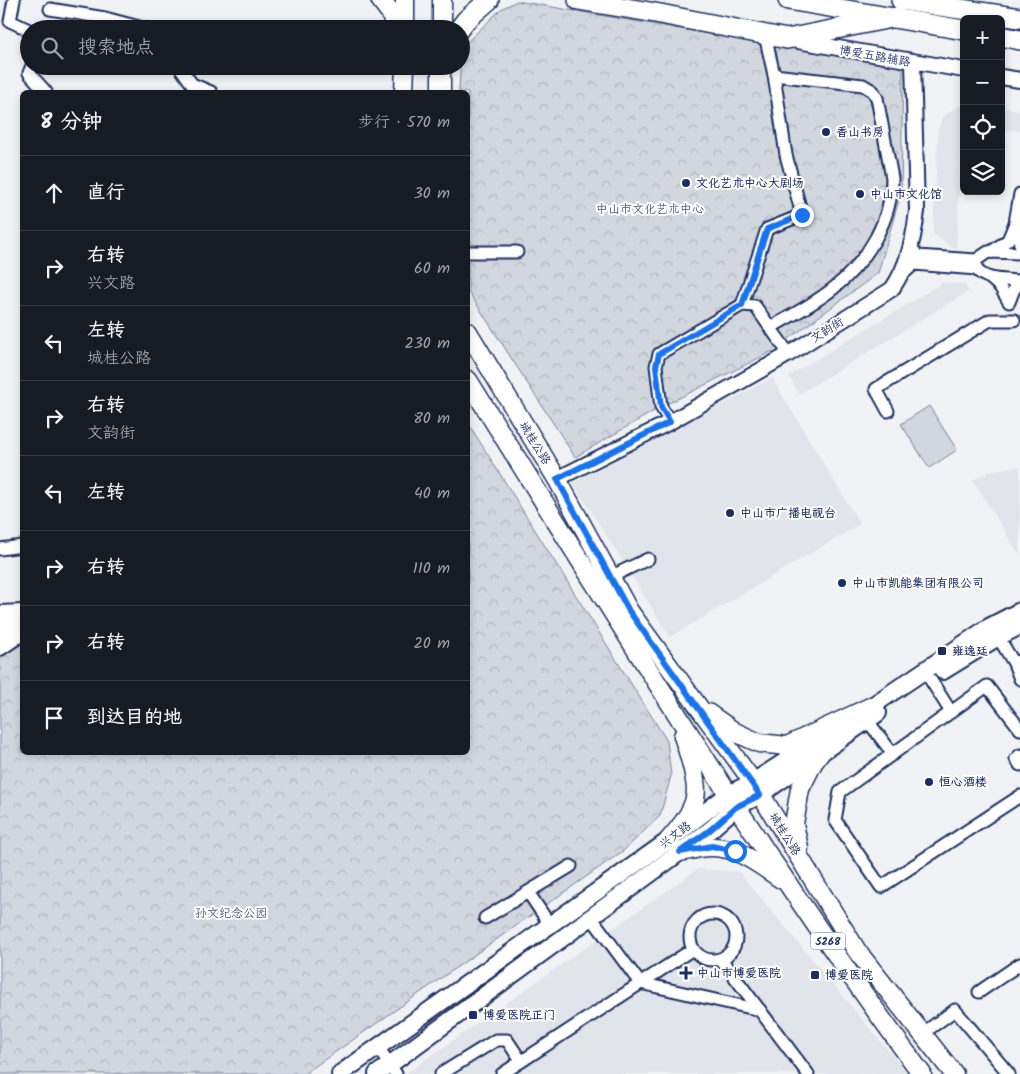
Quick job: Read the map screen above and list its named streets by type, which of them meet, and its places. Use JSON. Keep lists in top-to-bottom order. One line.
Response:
{"streets":{"main road":["城桂公路","兴文路","S268"],"street":["博爱五路辅路","文韵街"]},"crossings":[["博爱五路辅路","文韵街"],["文韵街","城桂公路"],["城桂公路","兴文路"]],"parks":["中山市文化艺术中心","孙文纪念公园"],"places":{"other":["香山书房","文化艺术中心大剧场","中山市文化馆","中山市广播电视台","中山市凯能集团有限公司","恒心酒楼"],"transit":["雍逸廷","博爱医院","博爱医院正门"],"health":["中山市博爱医院"]},"page":{"map_buttons":["+","−"],"search":"搜索地点","heading":["8 分钟","步行 · 570 m"],"list":[["直行","30 m"],["右转","兴文路","60 m"],["左转","城桂公路","230 m"],["右转","文韵街","80 m"],["左转","40 m"],["右转","110 m"],["右转","20 m"],"到达目的地"]}}
